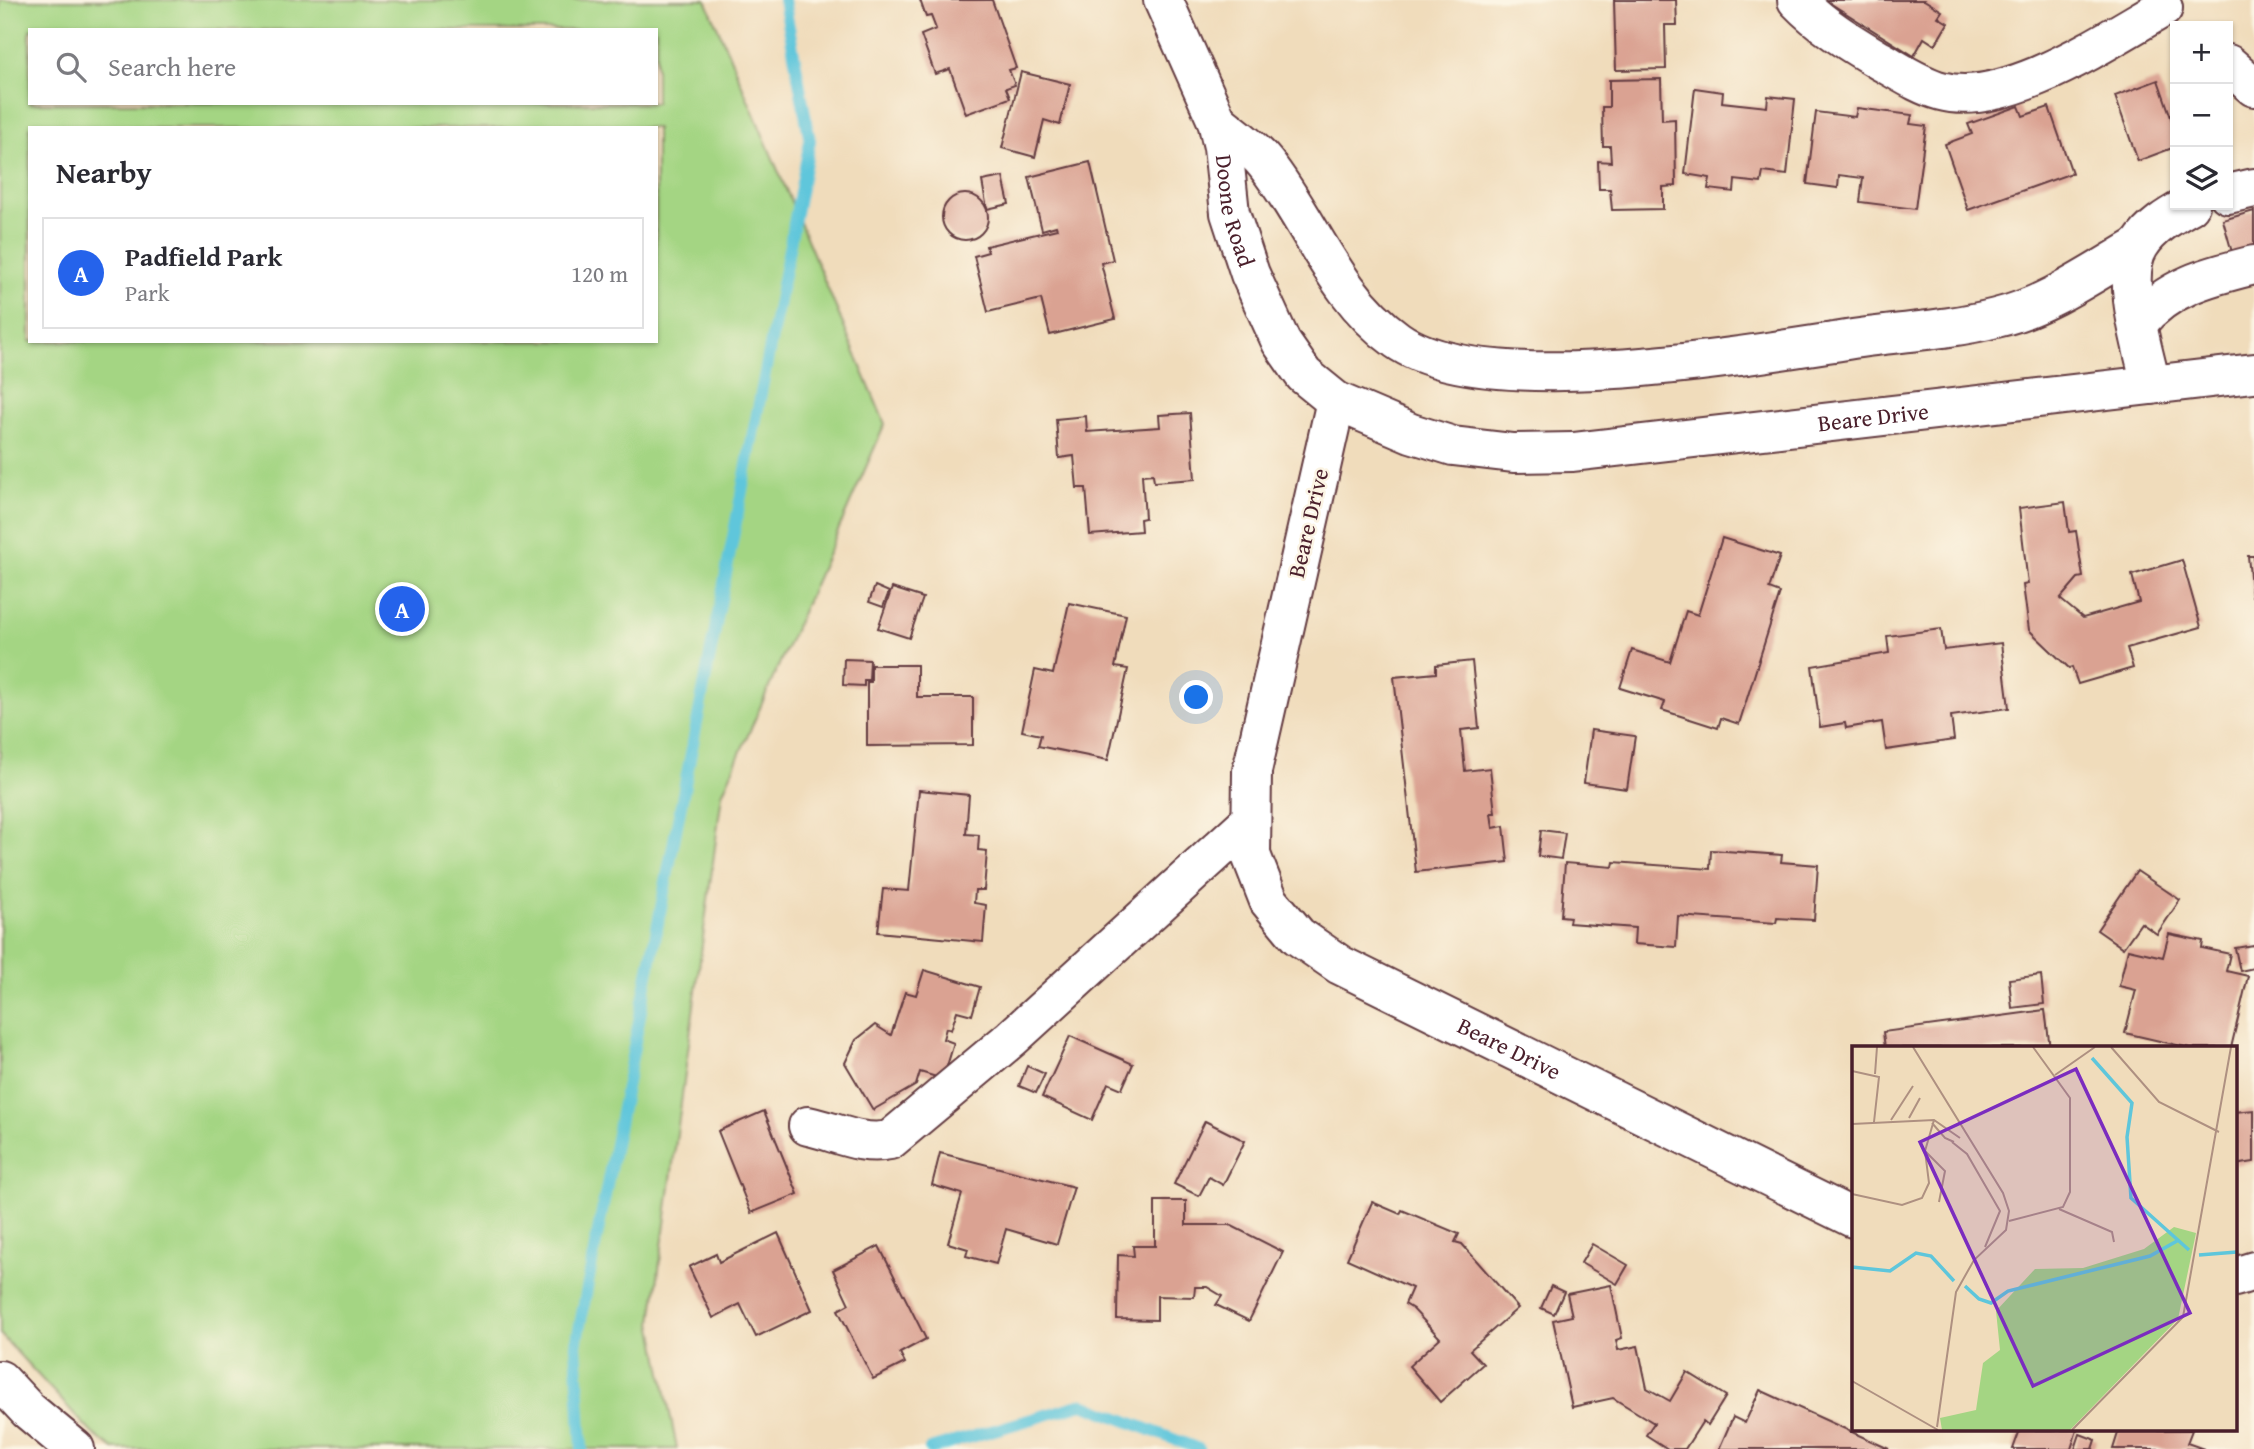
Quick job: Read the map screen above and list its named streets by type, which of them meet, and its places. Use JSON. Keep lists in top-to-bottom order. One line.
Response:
{"streets":{"street":["Doone Road","Beare Drive"]},"crossings":[["Doone Road","Beare Drive"]],"page":{"map_buttons":["+","−"],"search":"Search here","heading":"Nearby","list":[{"mark":"A","name":"Padfield Park","note":"Park","value":"120 m"}],"pins":"A"}}
